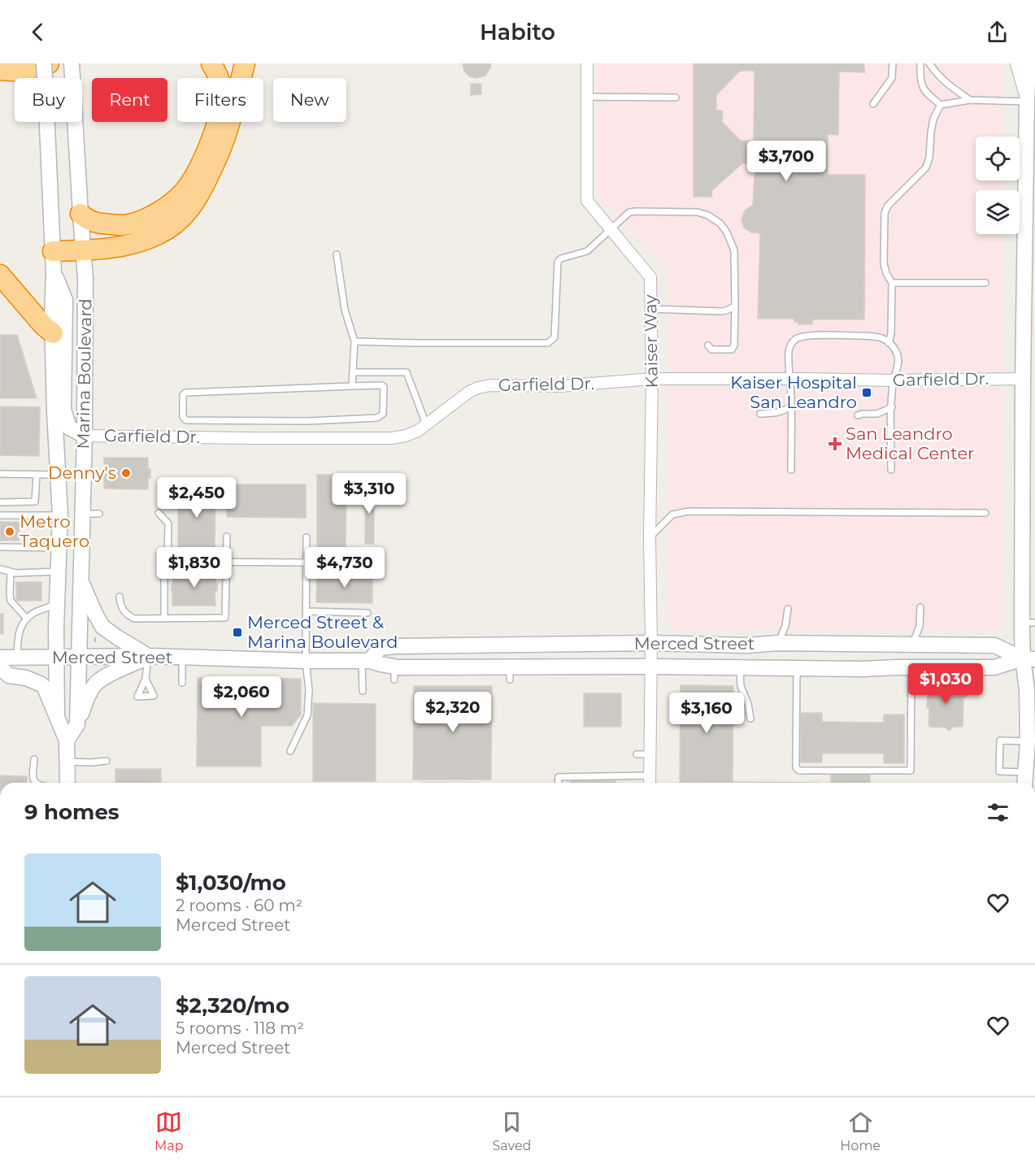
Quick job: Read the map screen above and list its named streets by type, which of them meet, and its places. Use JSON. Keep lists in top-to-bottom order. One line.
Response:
{"streets":{"street":["Kaiser Way","Marina Boulevard","Garfield Dr.","Merced Street"]},"crossings":[["Kaiser Way","Garfield Dr."],["Kaiser Way","Merced Street"],["Marina Boulevard","Garfield Dr."],["Marina Boulevard","Merced Street"]],"places":{"transit":["Kaiser Hospital San Leandro","Merced Street & Marina Boulevard"],"health":["San Leandro Medical Center"],"other":["Denny's","Metro Taquero"]},"page":{"header":"Habito","chip":["Buy","Rent","Filters","New"],"price":["$3,700","$3,310","$2,450","$1,830","$4,730","$1,030","$2,060","$2,320","$3,160"],"heading":"9 homes","list":[{"name":"$1,030/mo","note":"2 rooms · 60 m² · Merced Street"},{"name":"$2,320/mo","note":"5 rooms · 118 m² · Merced Street"}],"tabs":["Map","Saved","Home"]}}
